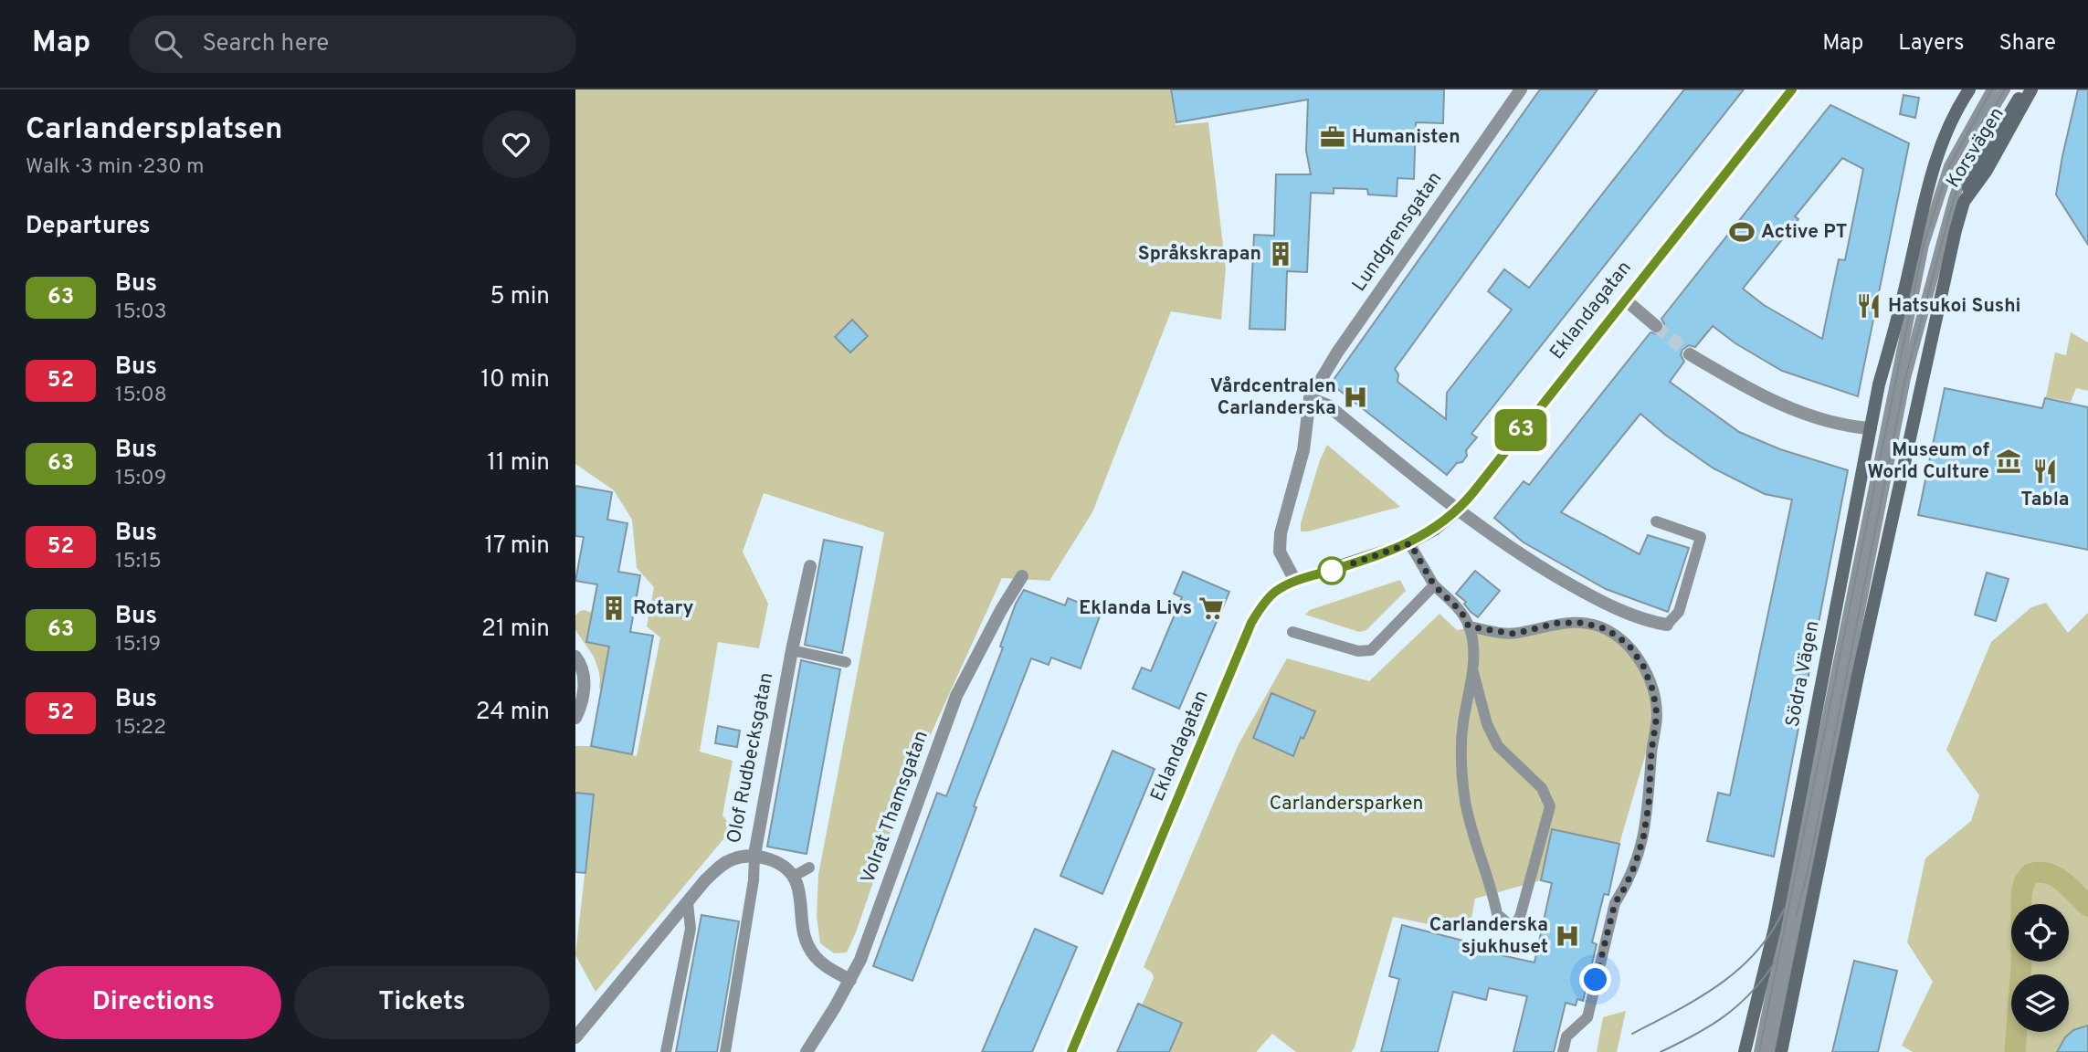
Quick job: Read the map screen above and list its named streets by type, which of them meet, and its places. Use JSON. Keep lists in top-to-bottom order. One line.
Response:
{"streets":{"main road":["Korsvägen","Eklandagatan","Södra Vägen"],"street":["Lundgrensgatan","Olof Rudbecksgatan","Volrat Thamsgatan"]},"crossings":[["Korsvägen","Södra Vägen"]],"parks":["Carlandersparken"],"places":{"office":["Humanisten"],"sports":["Active PT"],"building":["Språkskrapan","Rotary"],"restaurant":["Hatsukoi Sushi","Tabla"],"hospital":["Vårdcentralen Carlanderska","Carlanderska sjukhuset"],"museum":["Museum of World Culture"],"supermarket":["Eklanda Livs"]},"lines":["bus line 63"],"page":{"header":"Map","search":"Search here","nav":["Map","Layers","Share"],"heading":[["Carlandersplatsen","Walk · 3 min · 230 m"],"Departures"],"on_map":"63","list":[{"mark":"63","name":"Bus","note":"15:03","value":"5 min"},{"mark":"52","name":"Bus","note":"15:08","value":"10 min"},{"mark":"63","name":"Bus","note":"15:09","value":"11 min"},{"mark":"52","name":"Bus","note":"15:15","value":"17 min"},{"mark":"63","name":"Bus","note":"15:19","value":"21 min"},{"mark":"52","name":"Bus","note":"15:22","value":"24 min"}],"buttons":["Directions","Tickets"]}}
